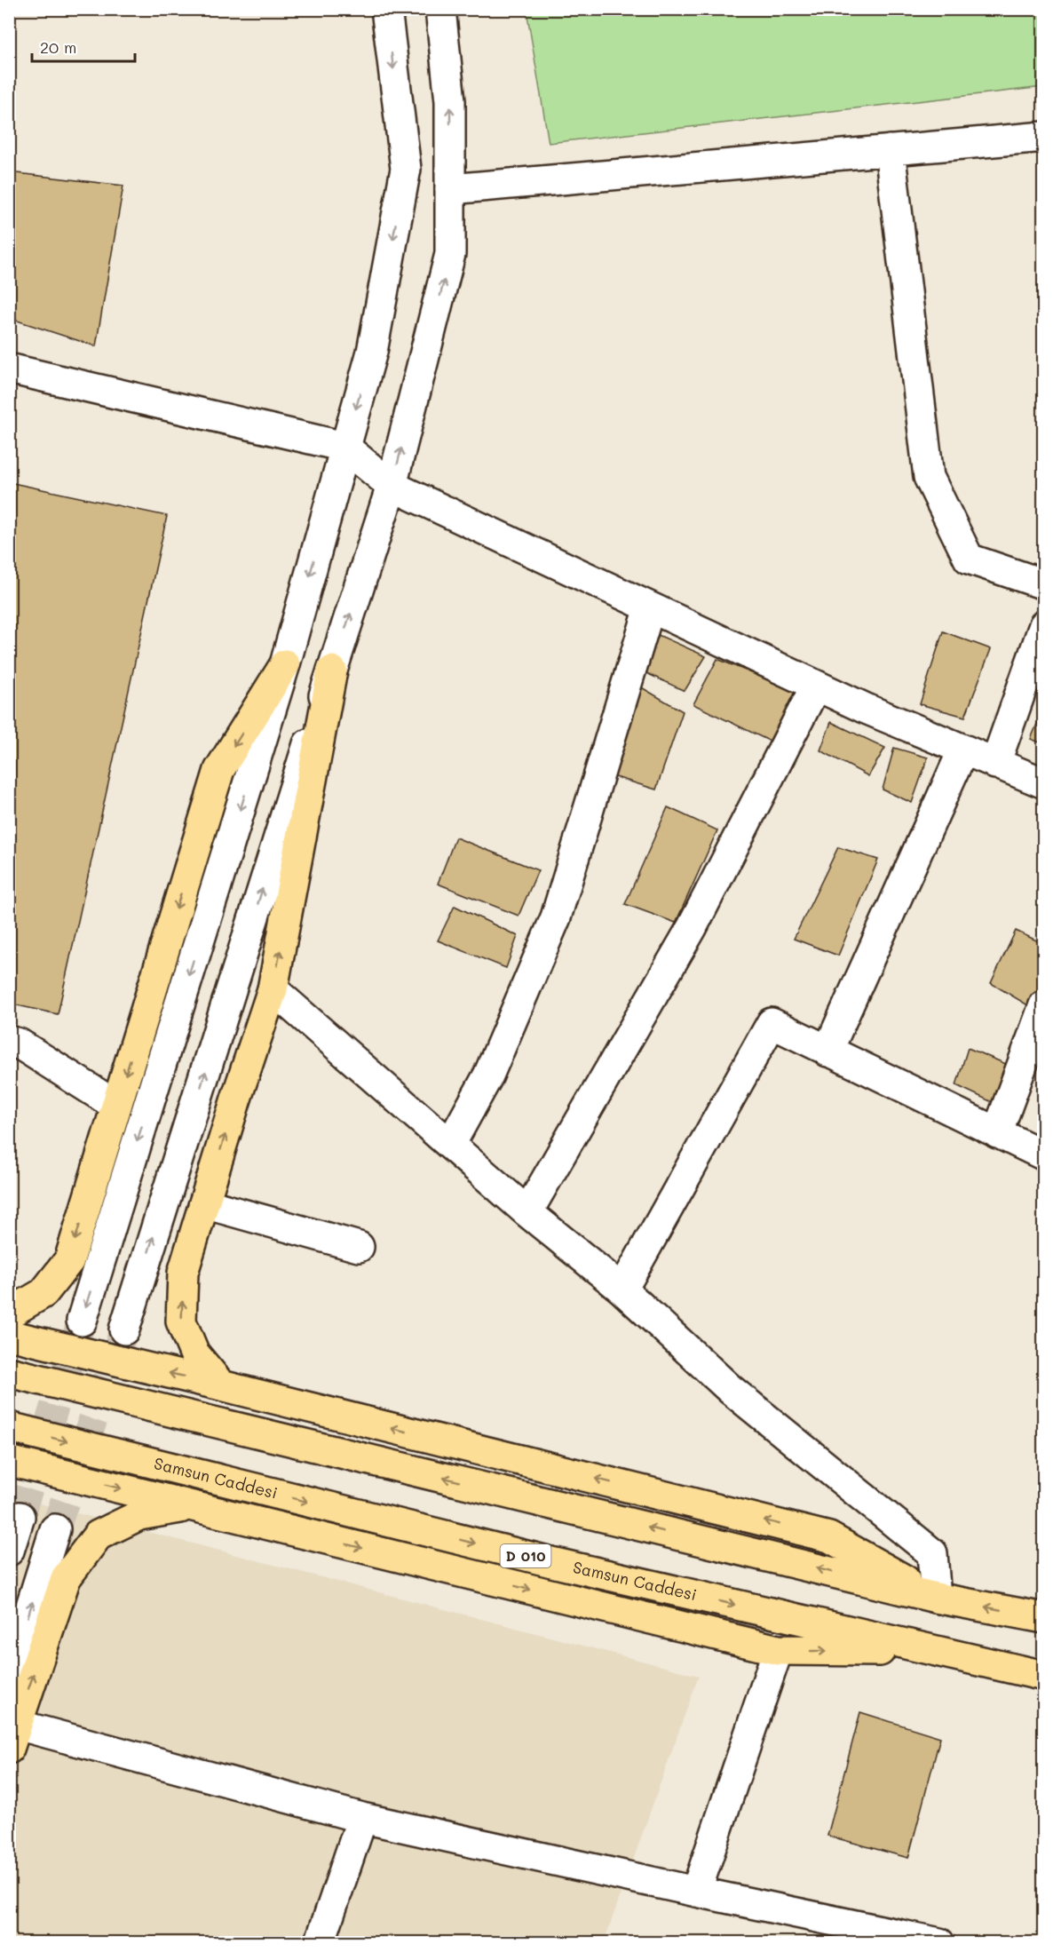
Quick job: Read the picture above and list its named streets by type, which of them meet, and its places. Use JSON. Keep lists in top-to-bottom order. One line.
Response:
{"streets":{"highway":["Samsun Caddesi","D 010"]},"scale_bar":"20 m"}
